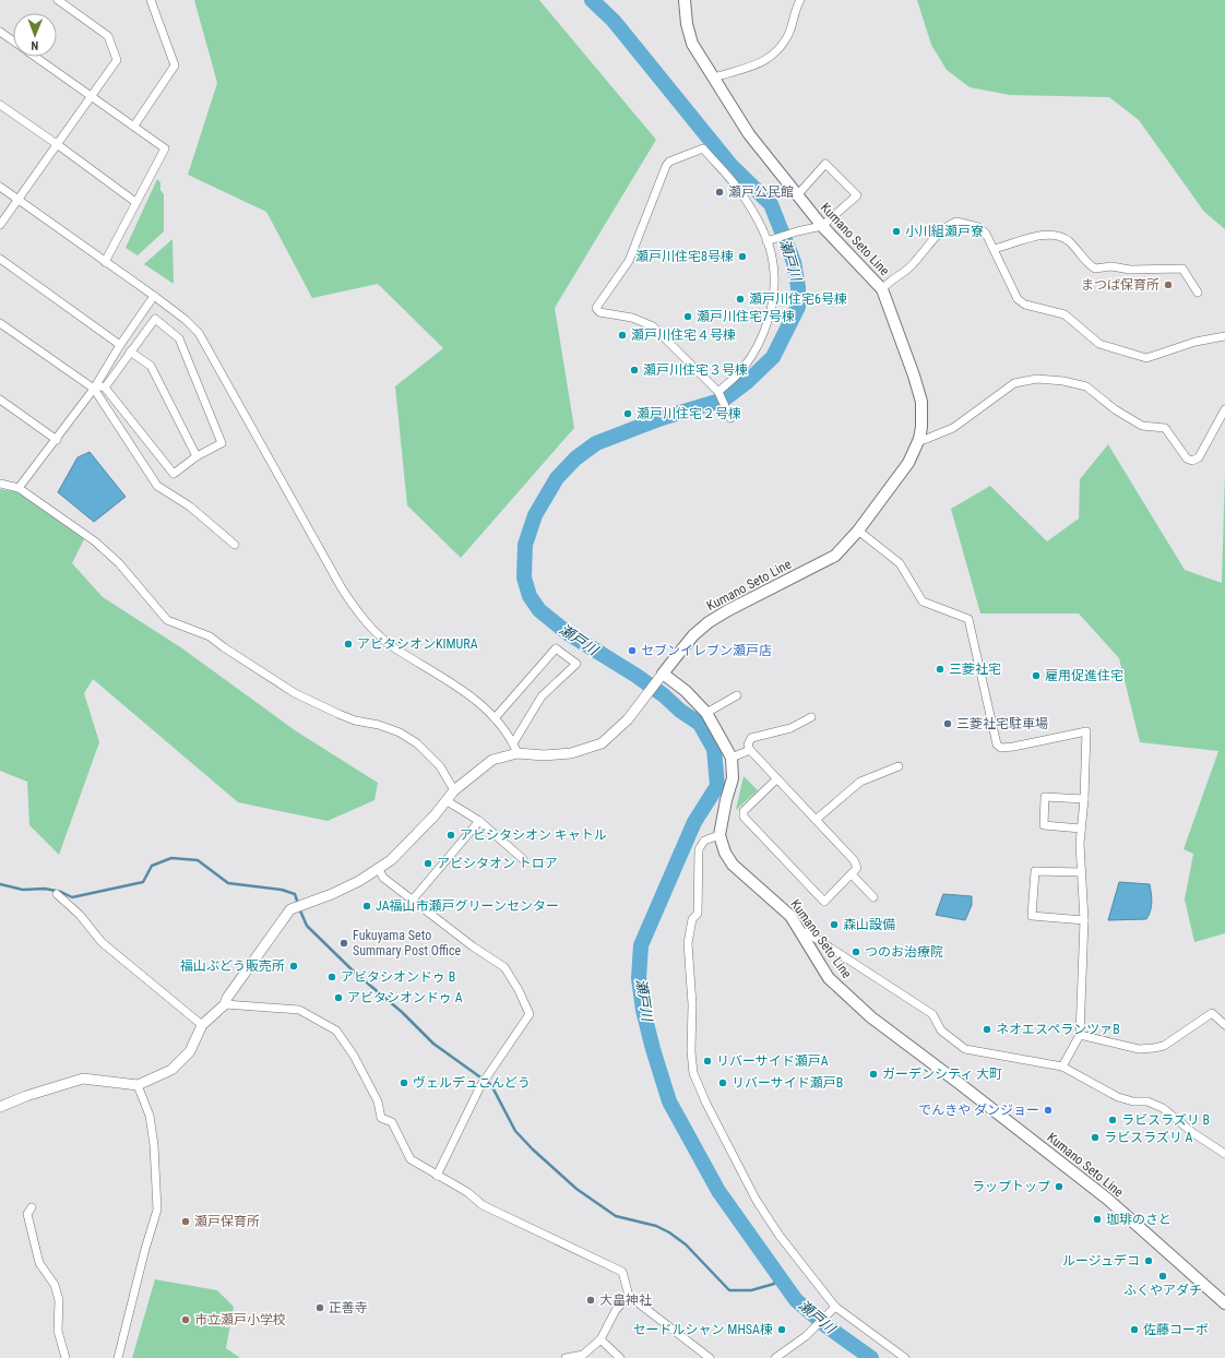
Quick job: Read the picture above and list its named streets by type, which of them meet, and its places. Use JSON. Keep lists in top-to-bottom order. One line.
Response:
{"streets":{"main road":["Kumano Seto Line"]},"water":["瀬戸川"],"places":["瀬戸公民館","小川組瀬戸寮","瀬戸川住宅8号棟","まつば保育所","瀬戸川住宅6号棟","瀬戸川住宅7号棟","瀬戸川住宅４号棟","瀬戸川住宅３号棟","瀬戸川住宅２号棟","アビタシオンKIMURA","セブンイレブン瀬戸店","三菱社宅","雇用促進住宅","三菱社宅駐車場","アビシタシオン キャトル","アビシタオン トロア","JA福山市瀬戸グリーンセンター","森山設備","Fukuyama Seto Summary Post Office","つのお治療院","福山ぶどう販売所","アビタシオンドゥ B","アビタシオンドゥ A","ネオエスペランツァB","リバーサイド瀬戸A","ガーデンシティ 大町","ヴェルデュこんどう","リバーサイド瀬戸B","でんきや ダンジョー","ラビスラズリ B","ラビスラズリ A","ラップトップ","珈琲のさと","瀬戸保育所","ルージュデコ","ふくやアダチ","大畠神社","正善寺","市立瀬戸小学校","セードルシャン MHSA棟","佐藤コーポ"],"north":"bottom"}
